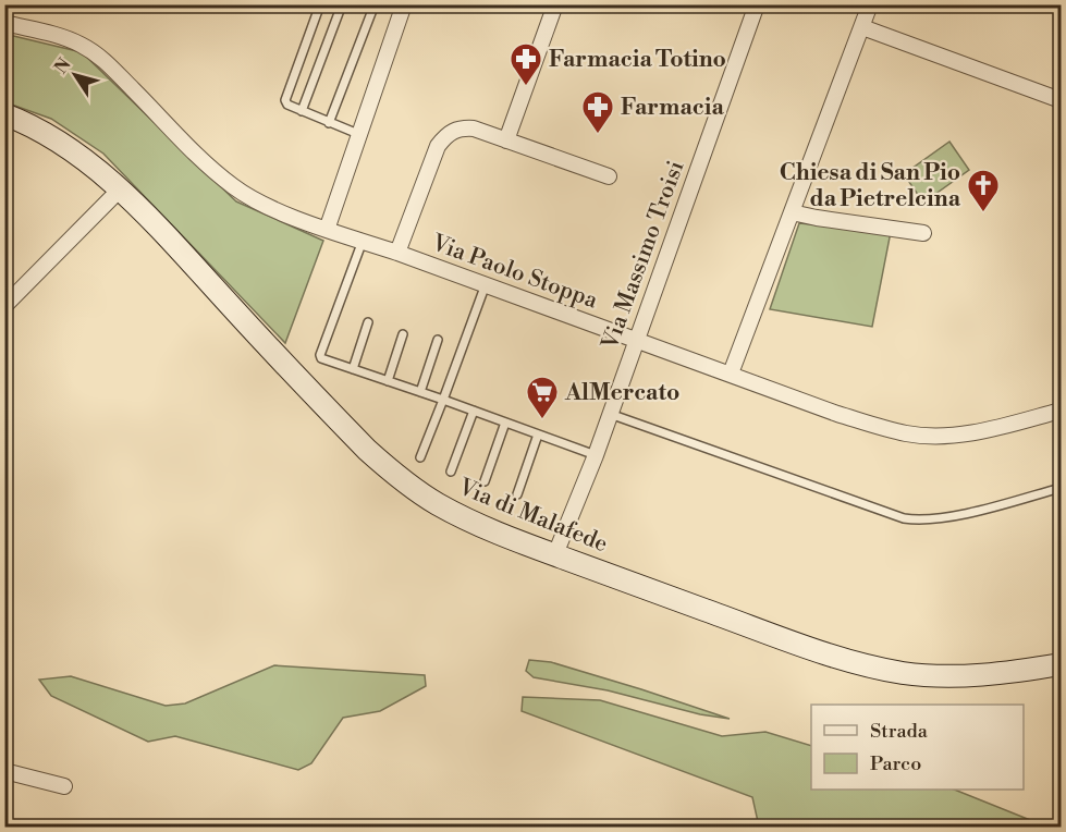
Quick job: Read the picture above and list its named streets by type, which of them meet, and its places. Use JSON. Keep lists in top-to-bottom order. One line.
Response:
{"streets":{"street":["Via Massimo Troisi","Via Paolo Stoppa","Via di Malafede"]},"crossings":[["Via Massimo Troisi","Via Paolo Stoppa"],["Via Massimo Troisi","Via di Malafede"]],"places":{"pharmacy":["Farmacia Totino","Farmacia"],"church":["Chiesa di San Pio da Pietrelcina"],"supermarket":["AlMercato"]},"legend":["Strada","Parco"],"north":"top left"}
